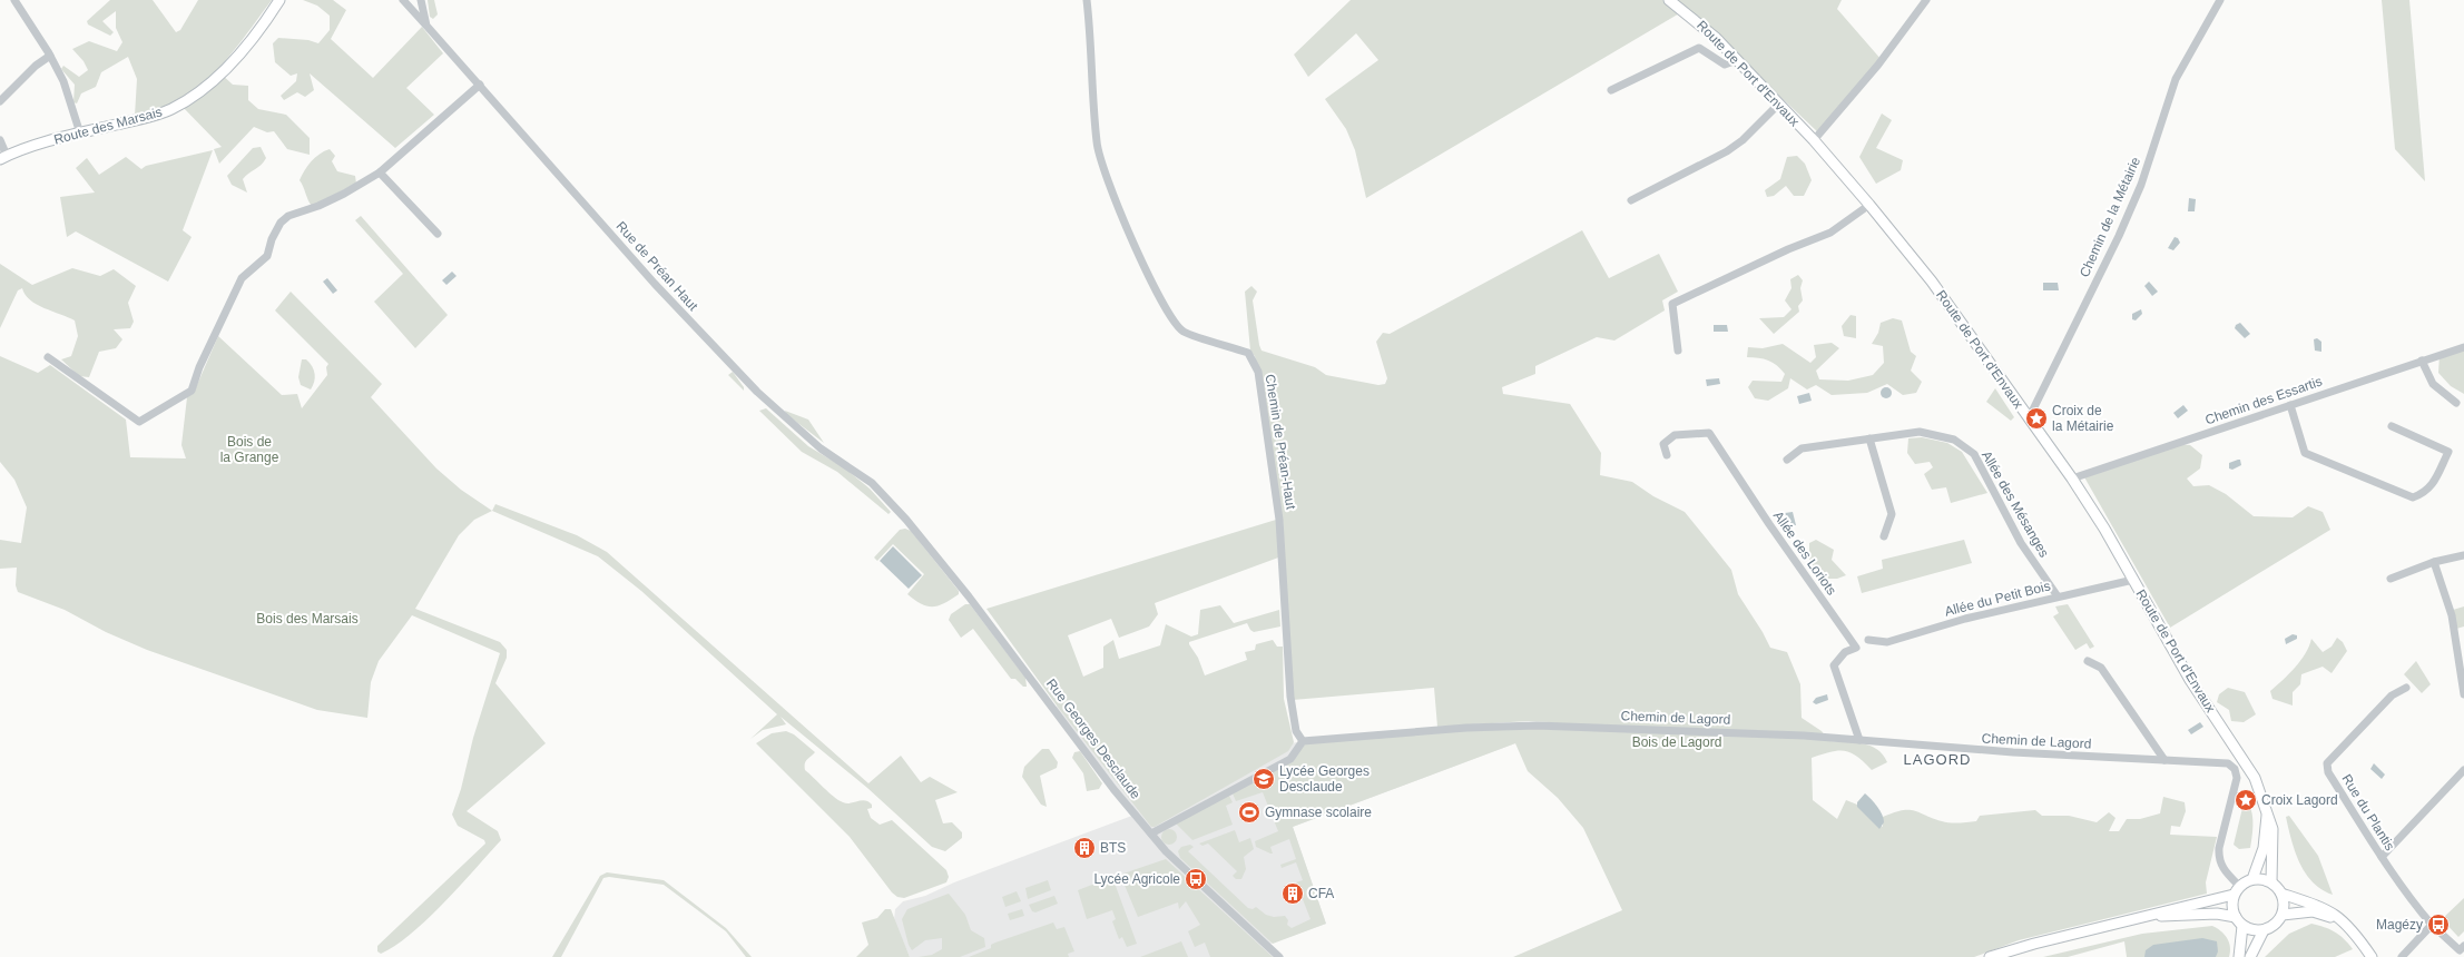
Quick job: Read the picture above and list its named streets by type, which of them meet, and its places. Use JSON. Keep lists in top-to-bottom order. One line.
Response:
{"streets":{"street":["Route de Port d'Envaux","Route des Marsais","Chemin de la Métairie","Rue de Préan Haut","Chemin des Essartis","Chemin de Préan-Haut","Allée des Mésanges","Allée des Loriots","Allée du Petit Bois","Chemin de Lagord","Rue Georges Desclaude","Rue du Plantis"]},"crossings":[["Route de Port d'Envaux","Chemin de la Métairie"],["Route de Port d'Envaux","Chemin des Essartis"],["Route de Port d'Envaux","Allée du Petit Bois"],["Route de Port d'Envaux","Chemin de Lagord"],["Rue de Préan Haut","Rue Georges Desclaude"],["Chemin de Préan-Haut","Chemin de Lagord"],["Allée des Mésanges","Allée du Petit Bois"],["Allée des Loriots","Chemin de Lagord"]],"districts":["LAGORD"],"parks":["Bois de la Grange","Bois des Marsais","Bois de Lagord"],"places":{"place":["Croix de la Métairie","Croix Lagord"],"school or university":["Lycée Georges Desclaude"],"sports":["Gymnase scolaire"],"building":["BTS","CFA"],"bus stop":["Lycée Agricole","Magézy"]}}
